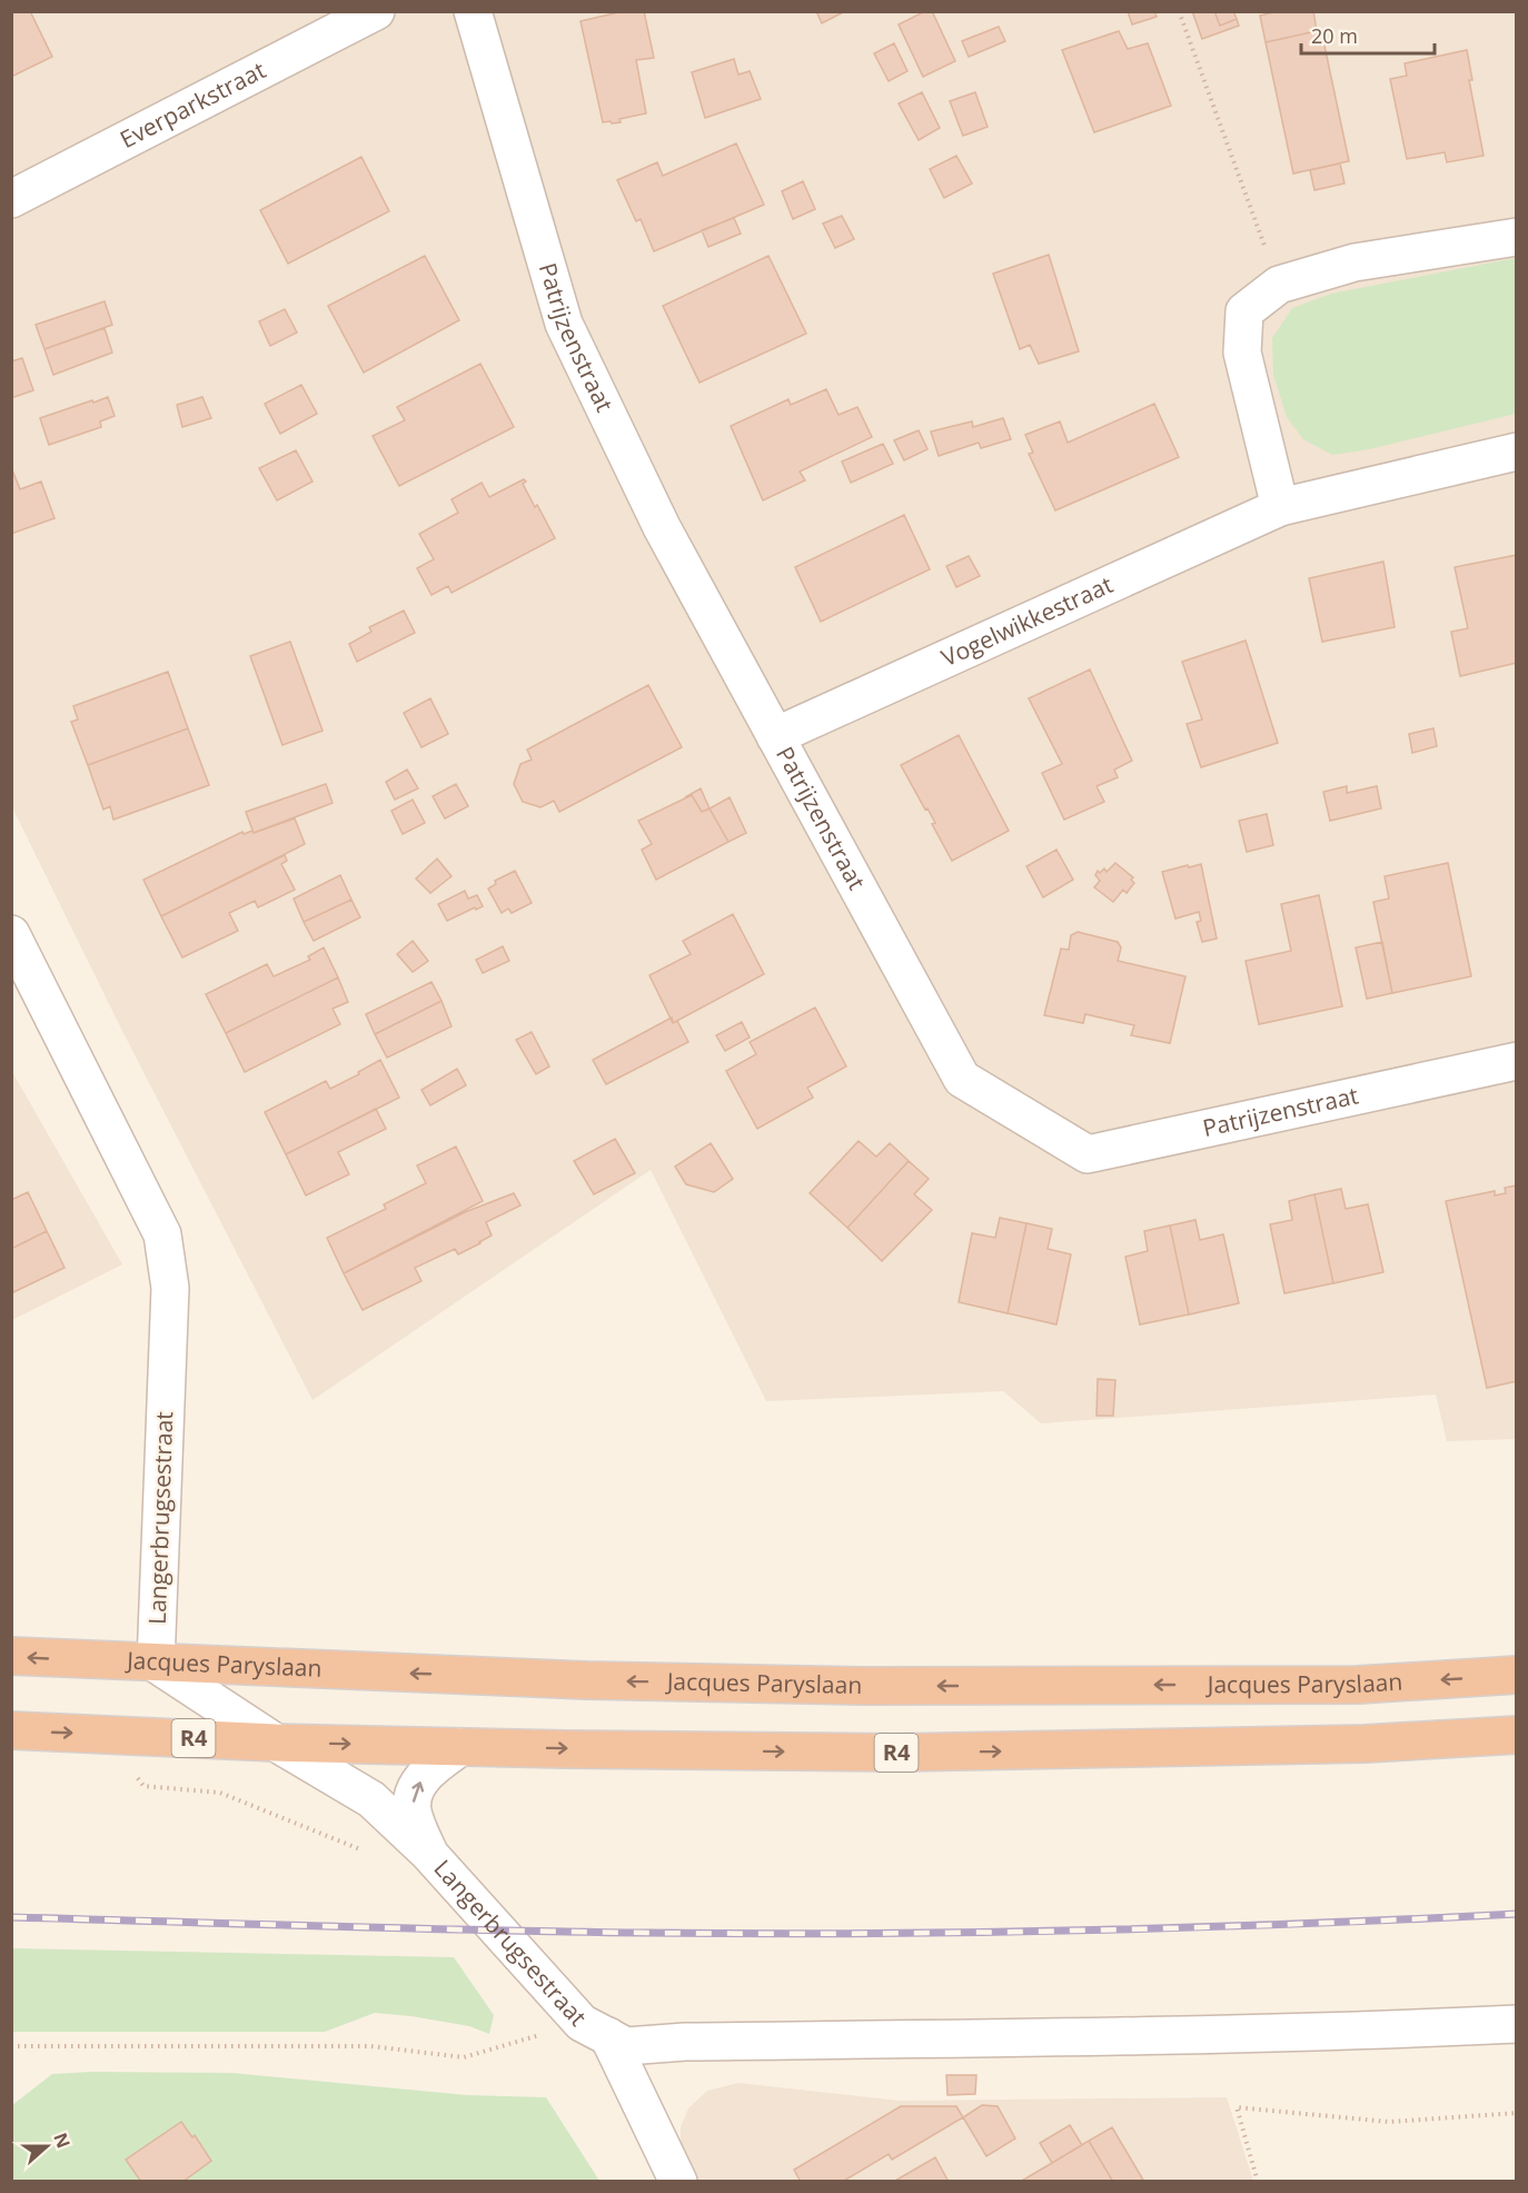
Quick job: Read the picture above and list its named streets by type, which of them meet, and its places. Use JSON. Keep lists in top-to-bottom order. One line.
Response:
{"streets":{"highway":["Jacques Paryslaan","R4"],"street":["Everparkstraat","Patrijzenstraat","Vogelwikkestraat","Langerbrugsestraat"]},"crossings":[["Patrijzenstraat","Vogelwikkestraat"],["Langerbrugsestraat","Jacques Paryslaan"],["Langerbrugsestraat","R4"]],"scale_bar":"20 m","north":"right"}
